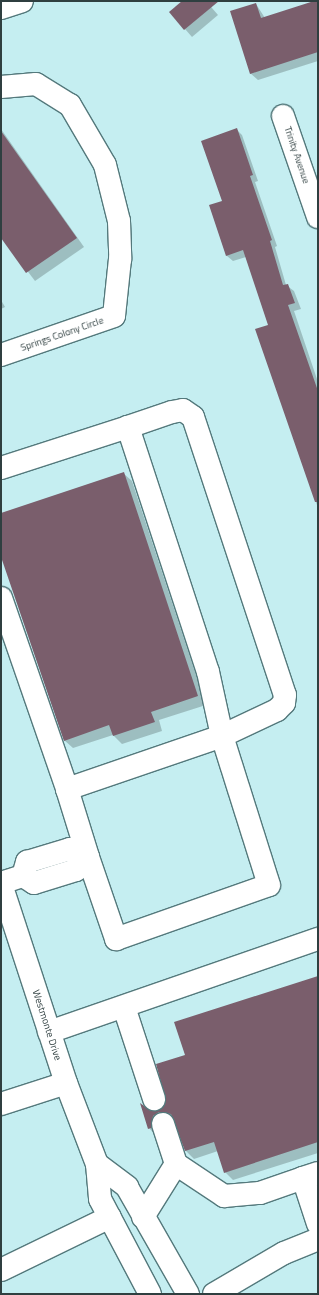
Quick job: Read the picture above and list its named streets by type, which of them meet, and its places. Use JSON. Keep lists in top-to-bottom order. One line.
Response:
{"streets":{"street":["Trinity Avenue","Springs Colony Circle","Westmonte Drive"]}}
